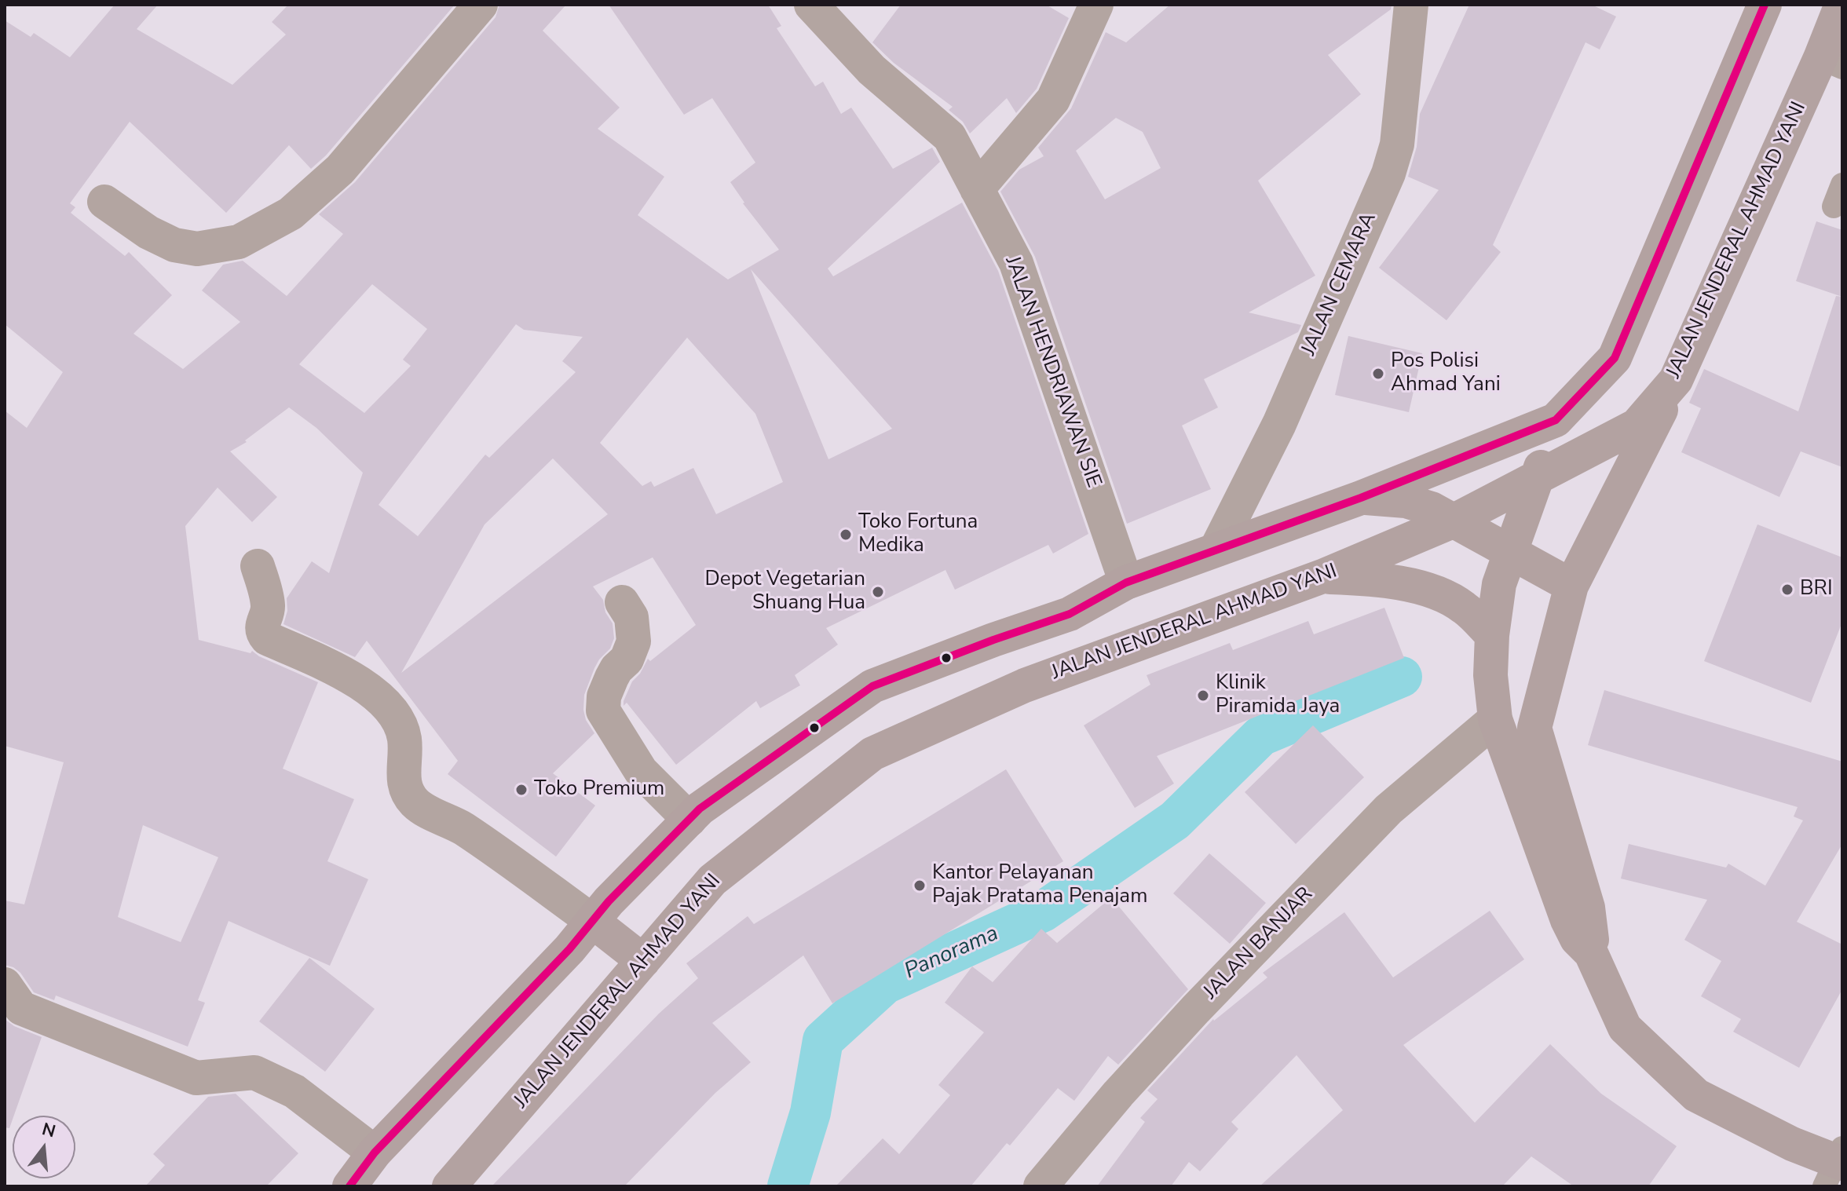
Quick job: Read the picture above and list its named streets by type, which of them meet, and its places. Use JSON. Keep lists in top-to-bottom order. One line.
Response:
{"streets":{"main road":["JALAN JENDERAL AHMAD YANI"],"street":["JALAN CEMARA","JALAN HENDRIAWAN SIE","JALAN BANJAR"]},"water":["Panorama"],"places":["Pos Polisi Ahmad Yani","Toko Fortuna Medika","BRI","Depot Vegetarian Shuang Hua","Klinik Piramida Jaya","Toko Premium","Kantor Pelayanan Pajak Pratama Penajam"],"north":"top"}
